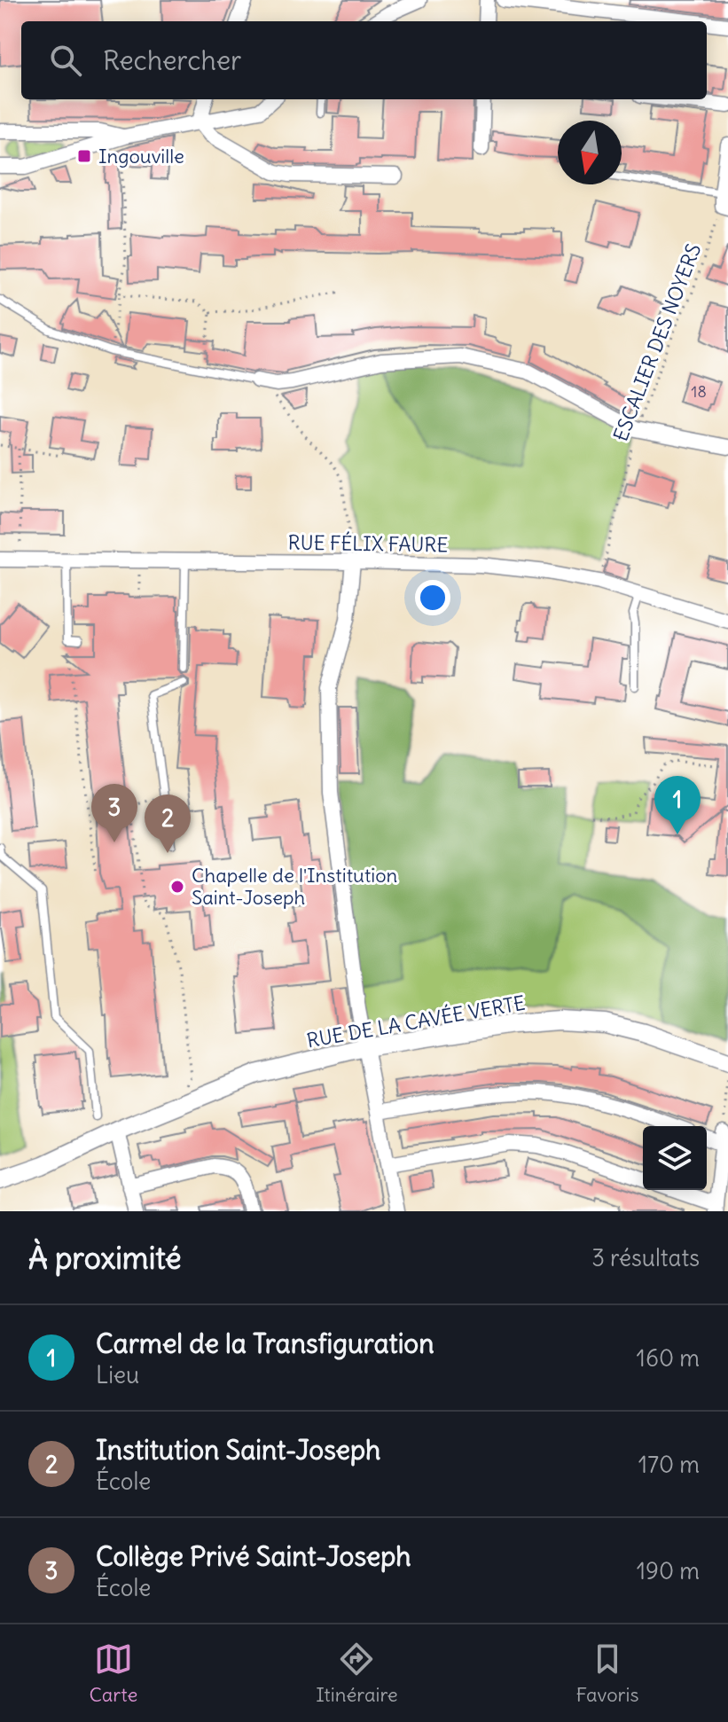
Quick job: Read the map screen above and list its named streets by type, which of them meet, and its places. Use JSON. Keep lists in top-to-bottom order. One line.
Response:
{"streets":{"street":["RUE FÉLIX FAURE","RUE DE LA CAVÉE VERTE"],"path":["ESCALIER DES NOYERS"]},"places":{"transit":["Ingouville"],"other":["Chapelle de l'Institution Saint-Joseph"]},"house_numbers":["18"],"north":"bottom","page":{"search":"Rechercher","pins":["1","3","2"],"heading":["À proximité","3 résultats"],"list":[{"mark":"1","name":"Carmel de la Transfiguration","note":"Lieu","value":"160 m"},{"mark":"2","name":"Institution Saint-Joseph","note":"École","value":"170 m"},{"mark":"3","name":"Collège Privé Saint-Joseph","note":"École","value":"190 m"}],"nav":["Carte","Itinéraire","Favoris"]}}
